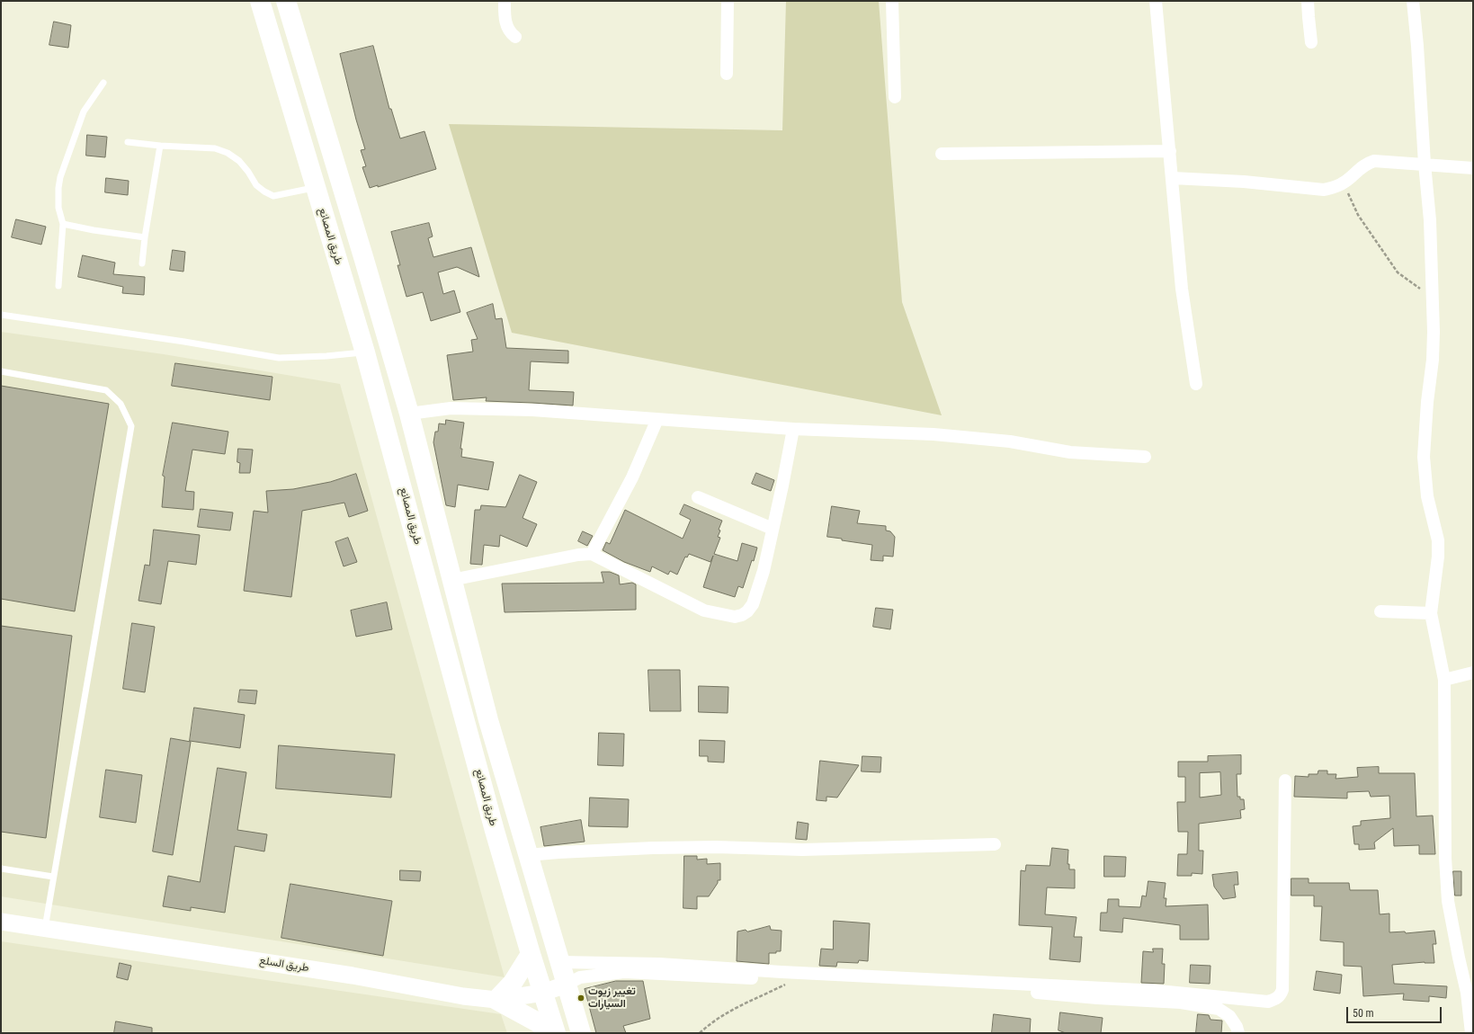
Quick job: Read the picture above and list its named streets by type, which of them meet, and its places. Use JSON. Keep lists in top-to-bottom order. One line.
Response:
{"streets":{"main road":["طريق المصانع"],"street":["طريق السلع"]},"crossings":[["طريق المصانع","طريق السلع"]],"places":["تغيير زيوت السيارات"],"scale_bar":"50 m"}
